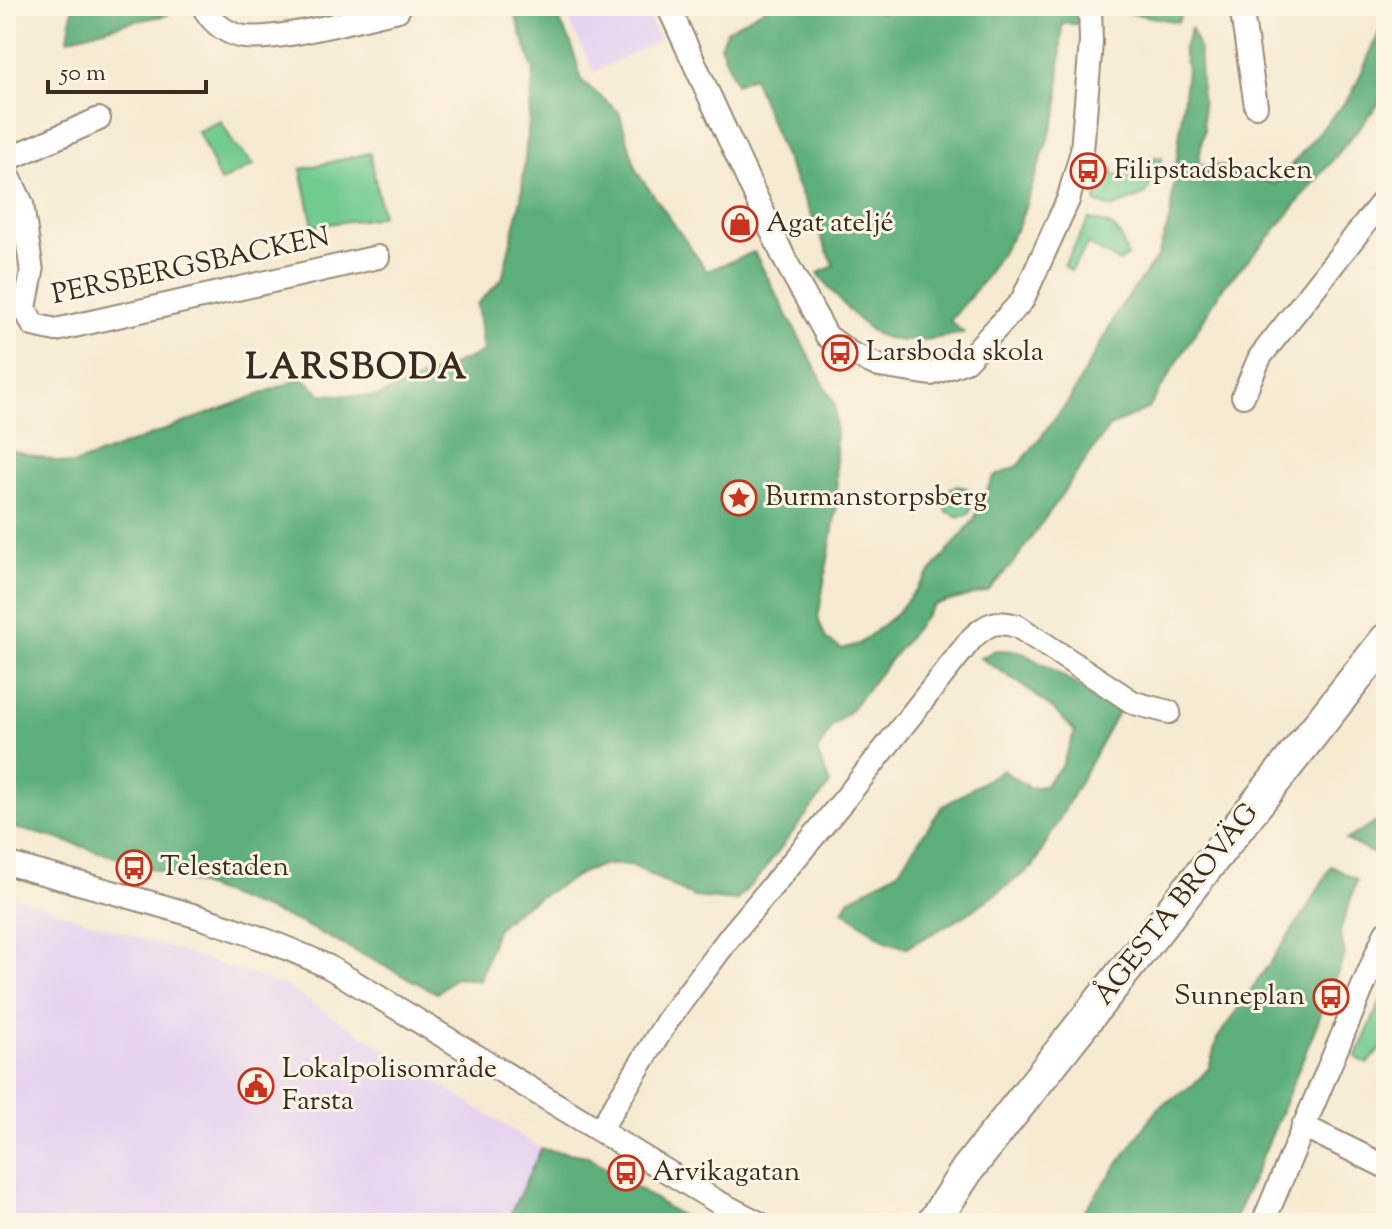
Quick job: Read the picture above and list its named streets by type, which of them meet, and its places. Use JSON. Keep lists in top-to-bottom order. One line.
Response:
{"streets":{"main road":["ÅGESTA BROVÄG"],"street":["PERSBERGSBACKEN"]},"districts":["LARSBODA"],"places":{"bus stop":["Filipstadsbacken","Larsboda skola","Telestaden","Sunneplan","Arvikagatan"],"shop":["Agat ateljé"],"place":["Burmanstorpsberg"],"public building":["Lokalpolisområde Farsta"]},"scale_bar":"50 m"}
